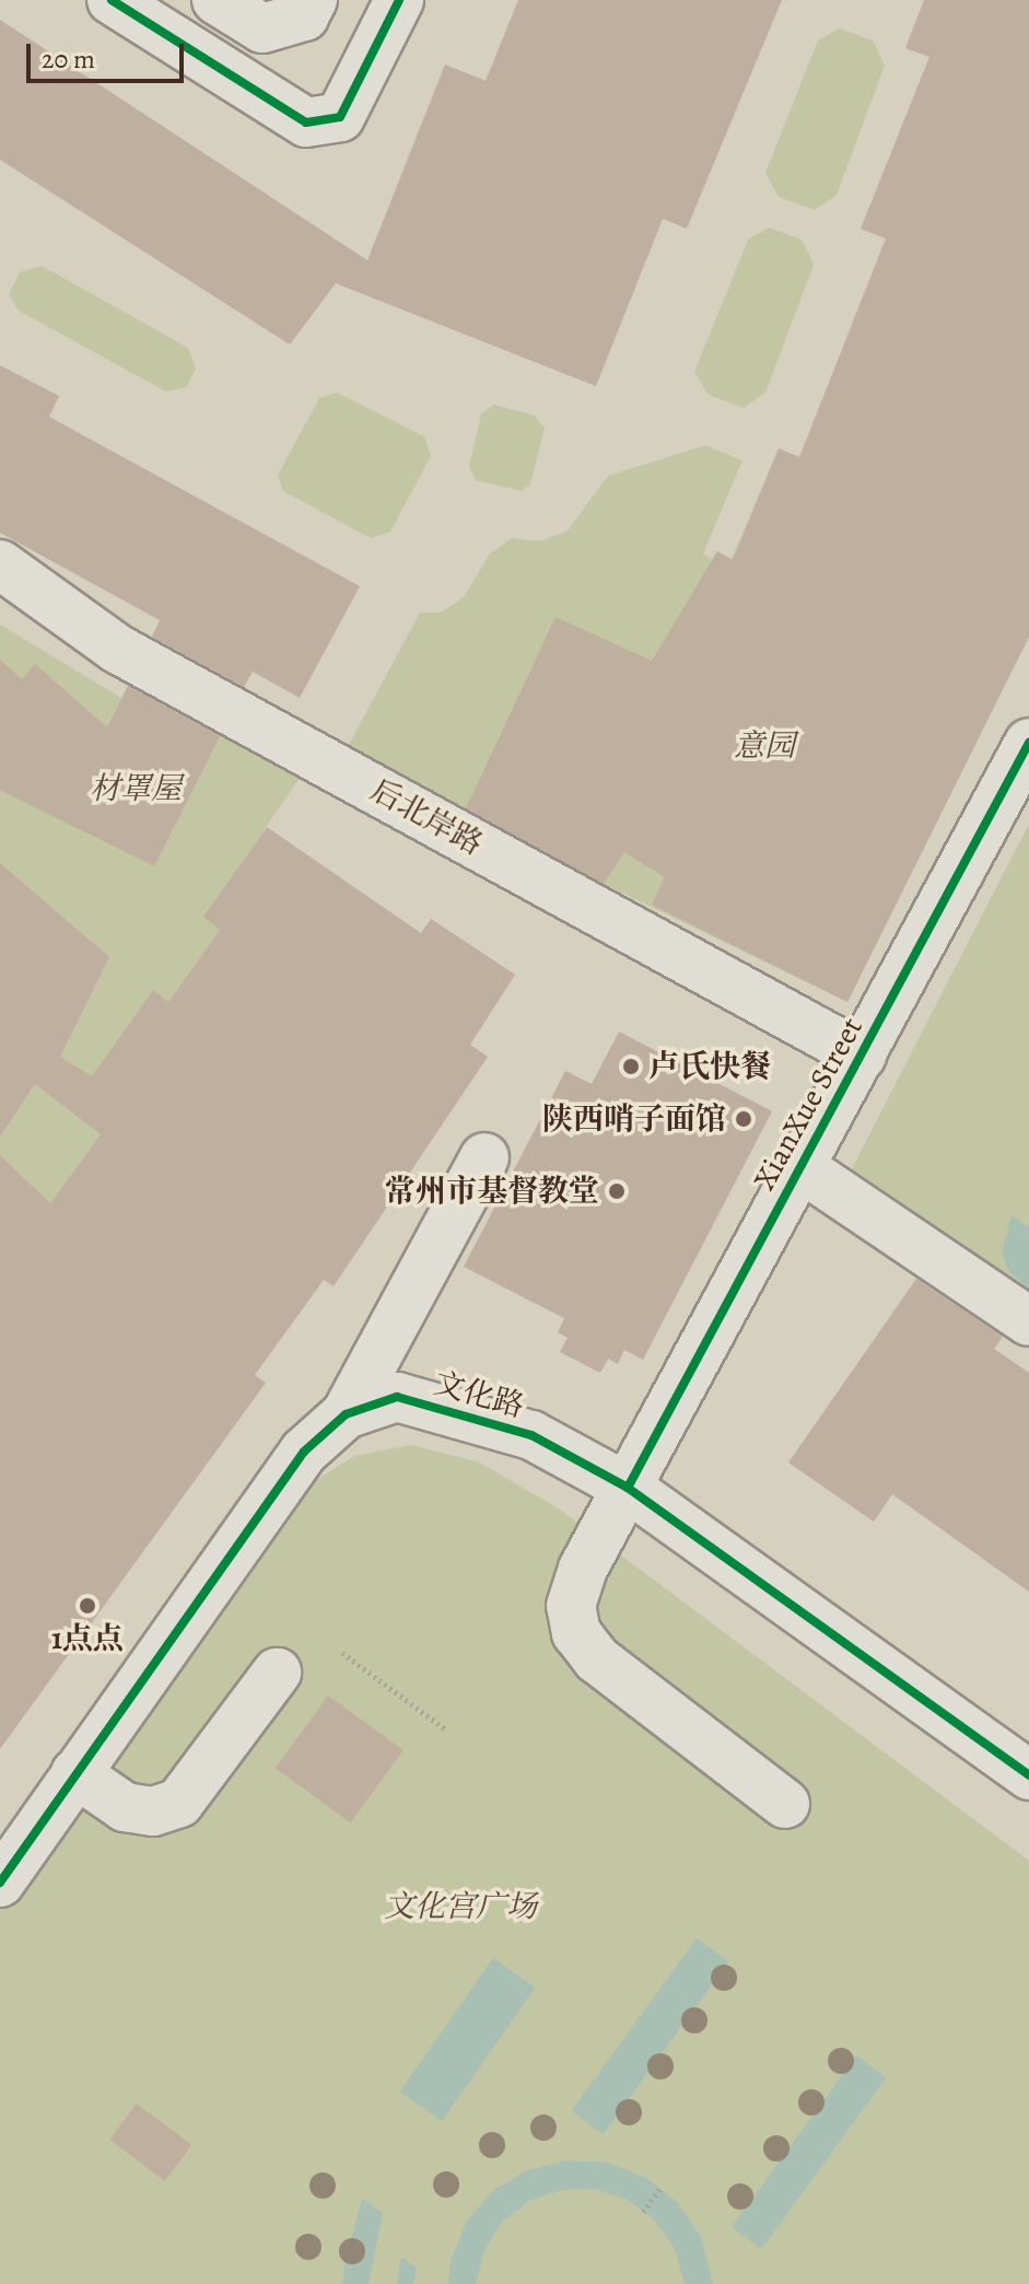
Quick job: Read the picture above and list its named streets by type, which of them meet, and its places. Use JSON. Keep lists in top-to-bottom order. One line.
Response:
{"streets":{"street":["后北岸路","XianXue Street","文化路"]},"crossings":[["后北岸路","XianXue Street"],["XianXue Street","文化路"]],"parks":["意园","材罩屋","文化宫广场"],"places":["卢氏快餐","陕西哨子面馆","常州市基督教堂","1点点"],"scale_bar":"20 m"}
